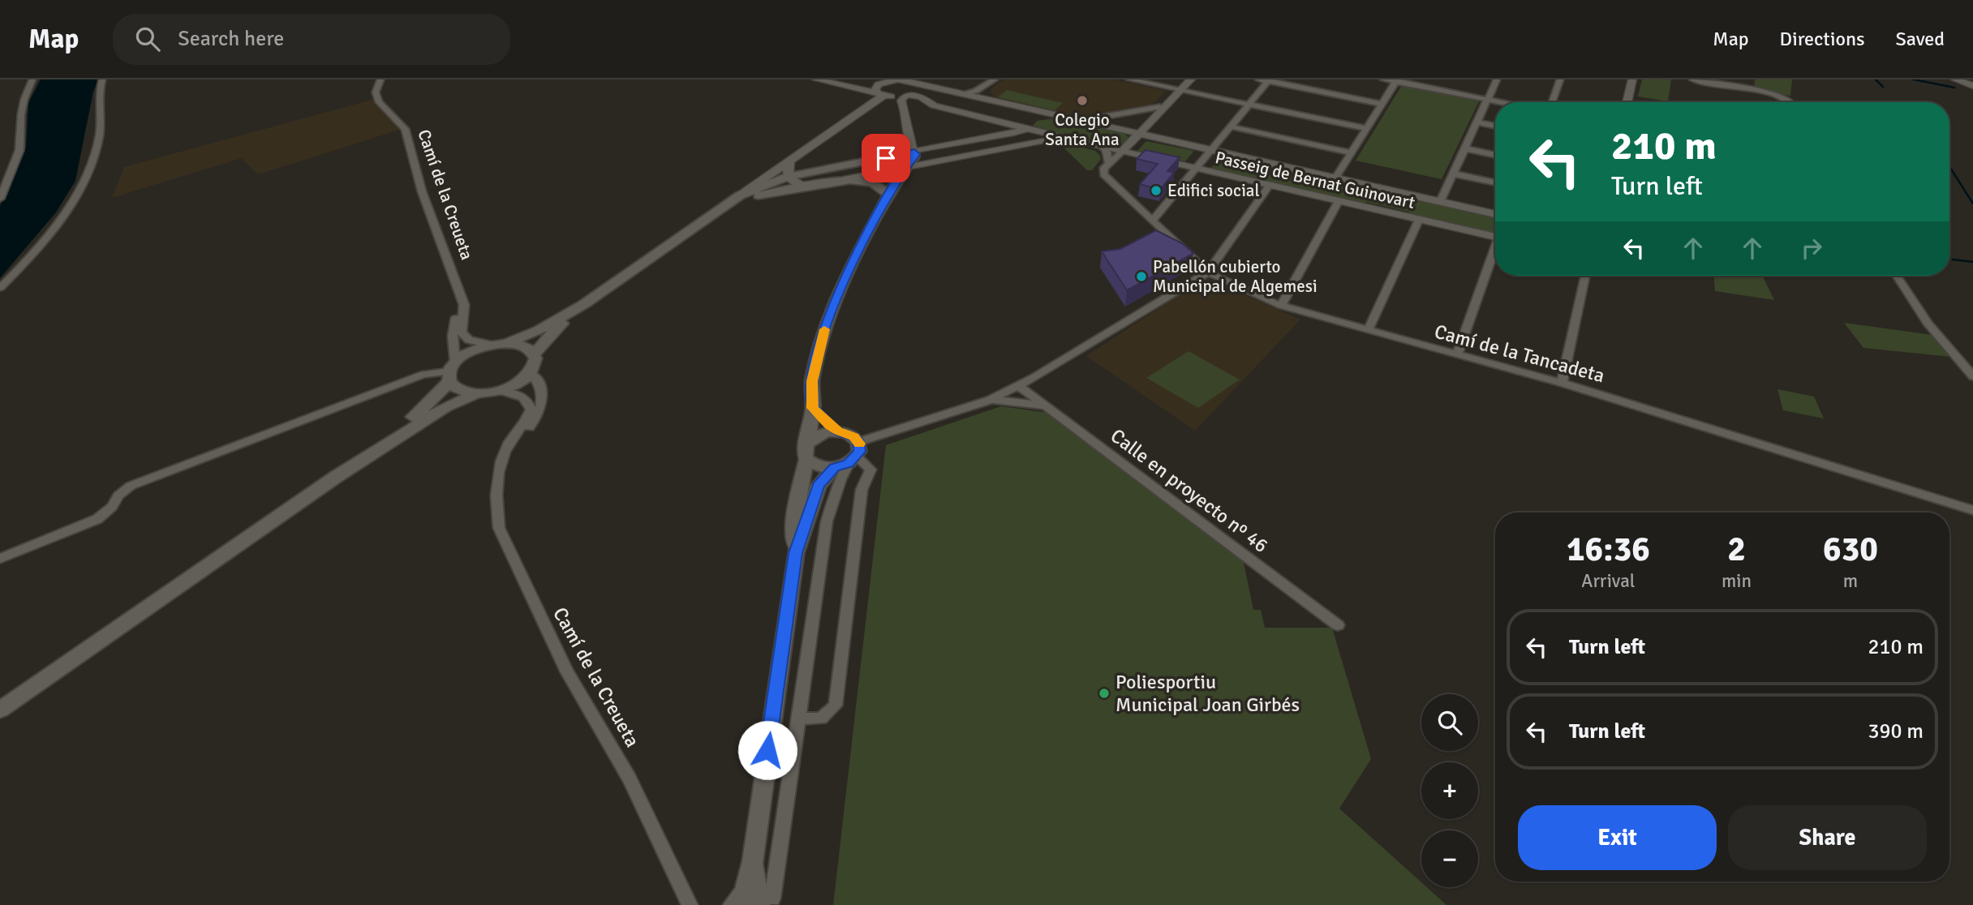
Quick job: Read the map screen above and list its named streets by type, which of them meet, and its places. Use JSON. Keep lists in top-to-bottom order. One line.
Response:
{"streets":{"street":["Passeig de Bernat Guinovart","Camí de la Creueta","Camí de la Tancadeta","Calle en proyecto nº 46"]},"crossings":[["Passeig de Bernat Guinovart","Camí de la Tancadeta"]],"places":["Colegio Santa Ana","Edifici social","Pabellón cubierto Municipal de Algemesi","Poliesportiu Municipal Joan Girbés"],"page":{"header":"Map","search":"Search here","nav":["Map","Directions","Saved"],"turn":["210 m","Turn left"],"eta":["16:36","Arrival","2","min","630","m"],"list":[{"name":"Turn left","value":"210 m"},{"name":"Turn left","value":"390 m"}],"map_buttons":["+","−"],"buttons":["Exit","Share"]}}
